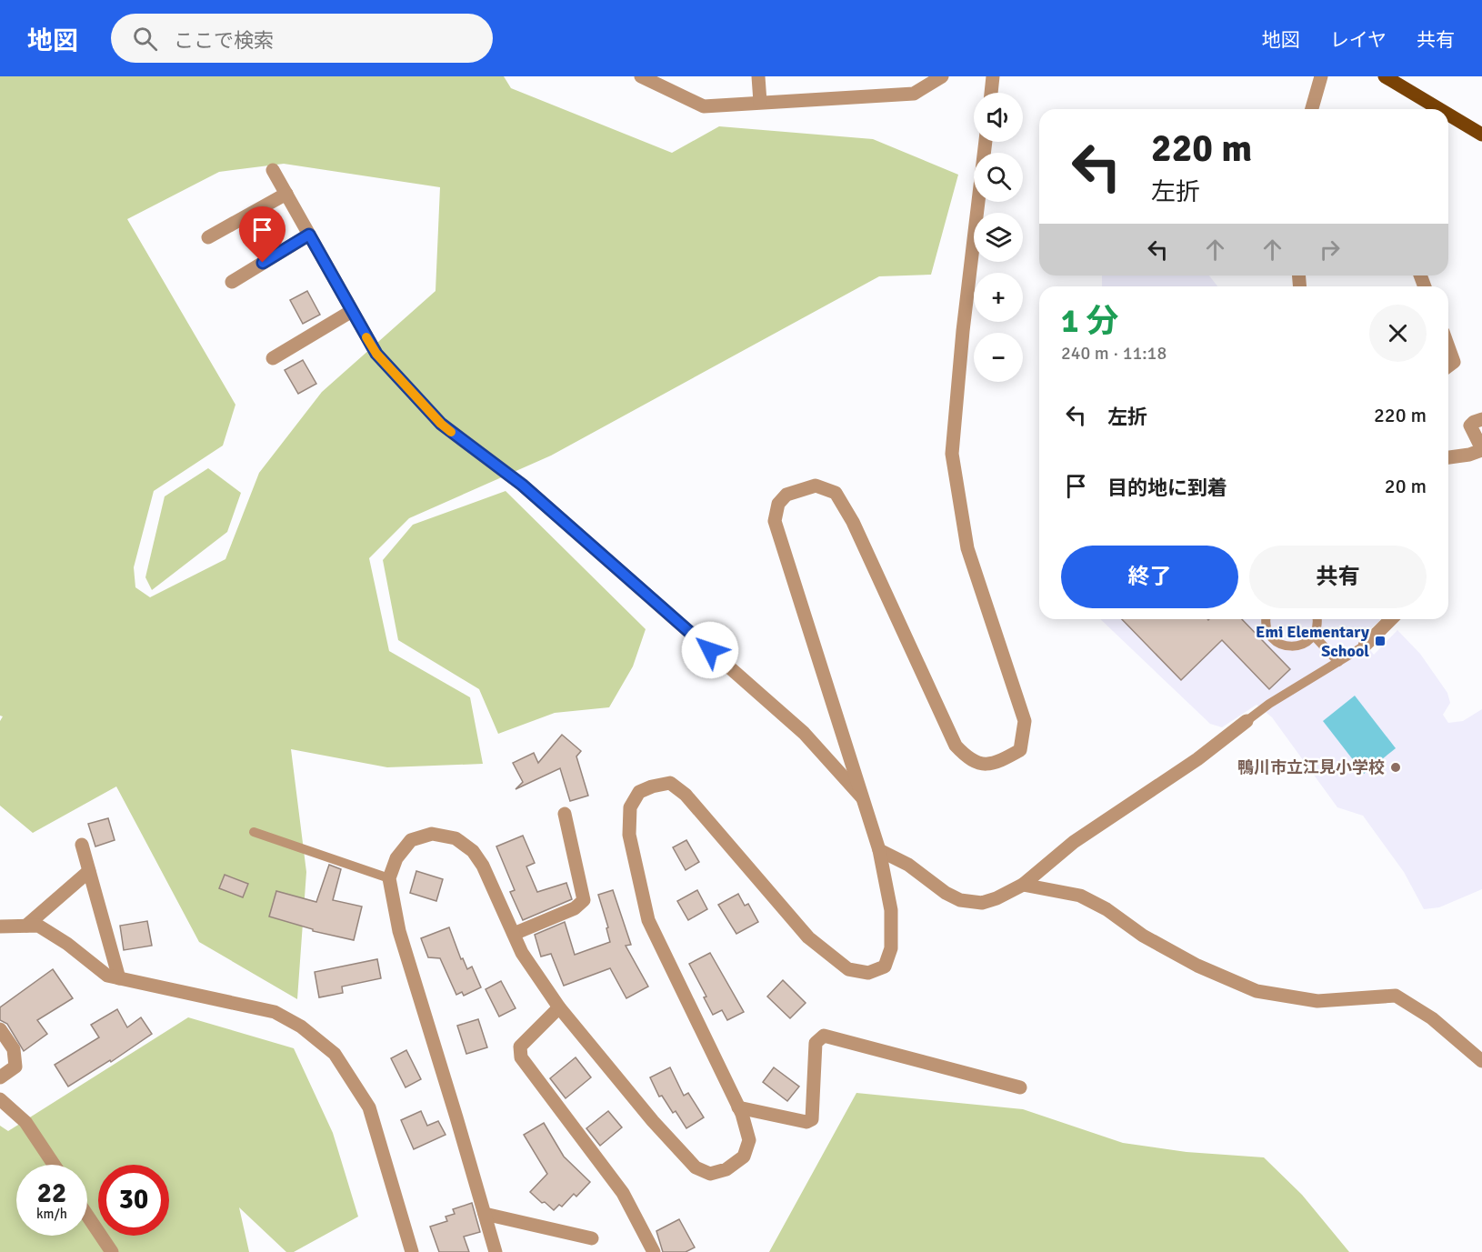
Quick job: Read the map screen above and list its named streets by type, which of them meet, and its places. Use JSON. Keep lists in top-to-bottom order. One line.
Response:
{"places":{"transit":["Emi Elementary School"],"other":["鴨川市立江見小学校"]},"page":{"header":"地図","search":"ここで検索","nav":["地図","レイヤ","共有"],"map_buttons":["+","−"],"turn":["220 m","左折"],"heading":["1 分","240 m · 11:18"],"list":[{"name":"左折","value":"220 m"},{"name":"目的地に到着","value":"20 m"}],"buttons":["終了","共有"],"speed":"22 km/h","limit":"30"}}
